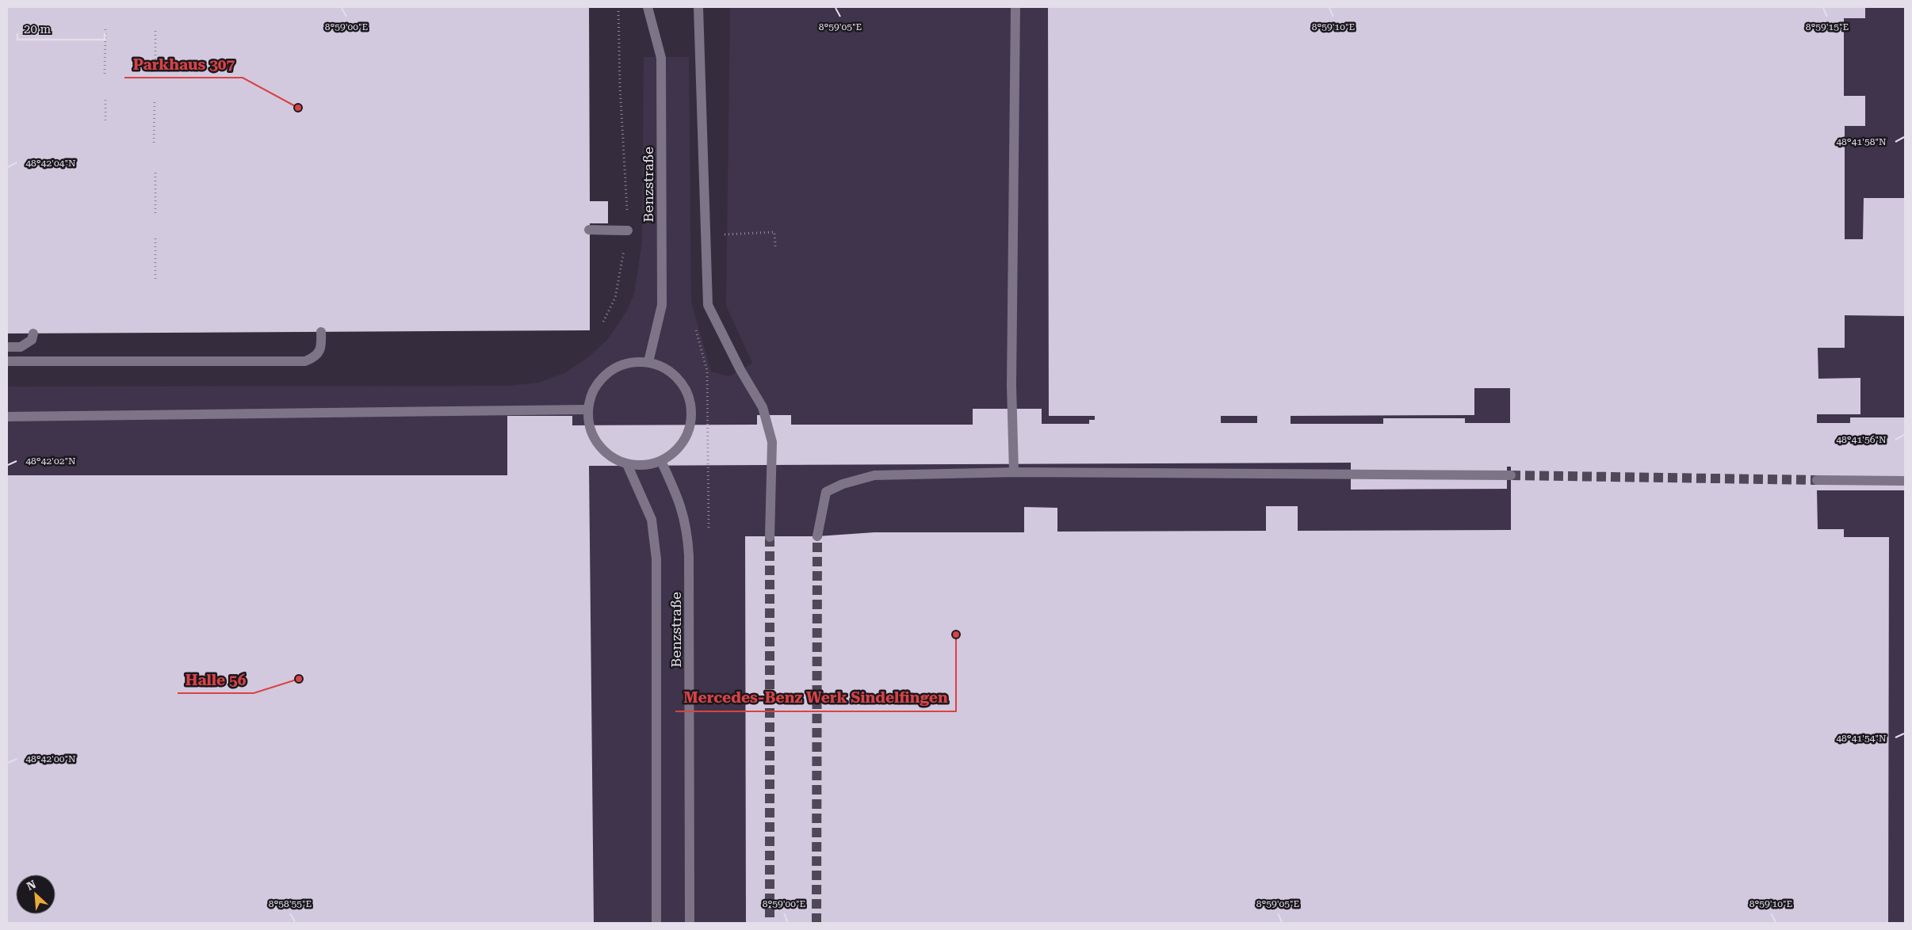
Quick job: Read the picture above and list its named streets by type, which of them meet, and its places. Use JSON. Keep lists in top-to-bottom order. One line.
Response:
{"streets":{"street":["Benzstraße"]},"places":["Parkhaus 307","Mercedes-Benz Werk Sindelfingen","Halle 56"],"scale_bar":"20 m","north":"top left","coordinates":["8°59'00\"E","8°59'05\"E","8°59'10\"E","8°59'15\"E","48°41'58\"N","48°42'04\"N","48°41'56\"N","48°42'02\"N","48°41'54\"N","48°42'00\"N","8°58'55\"E"]}
